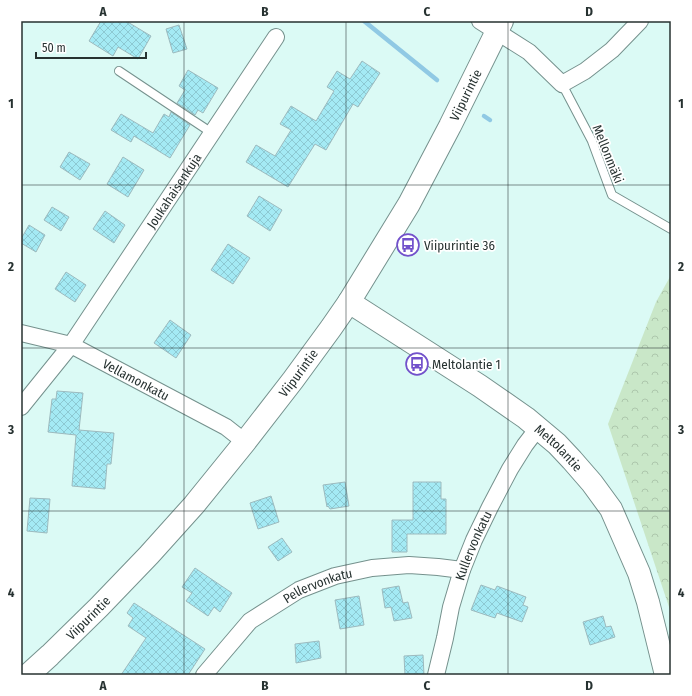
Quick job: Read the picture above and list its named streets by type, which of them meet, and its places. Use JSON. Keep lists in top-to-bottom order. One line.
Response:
{"streets":{"main road":["Viipurintie","Meltolantie"],"street":["Joukahaisenkuja","Vellamonkatu","Kullervonkatu","Pellervonkatu"],"lane":["Mellonmäki"]},"crossings":[["Viipurintie","Vellamonkatu"],["Viipurintie","Meltolantie"],["Joukahaisenkuja","Vellamonkatu"],["Meltolantie","Kullervonkatu"],["Kullervonkatu","Pellervonkatu"]],"places":{"bus stop":["Viipurintie 36","Meltolantie 1"]},"scale_bar":"50 m","grid":{"columns":["A","B","C","D"],"rows":["1","2","3","4"]}}
